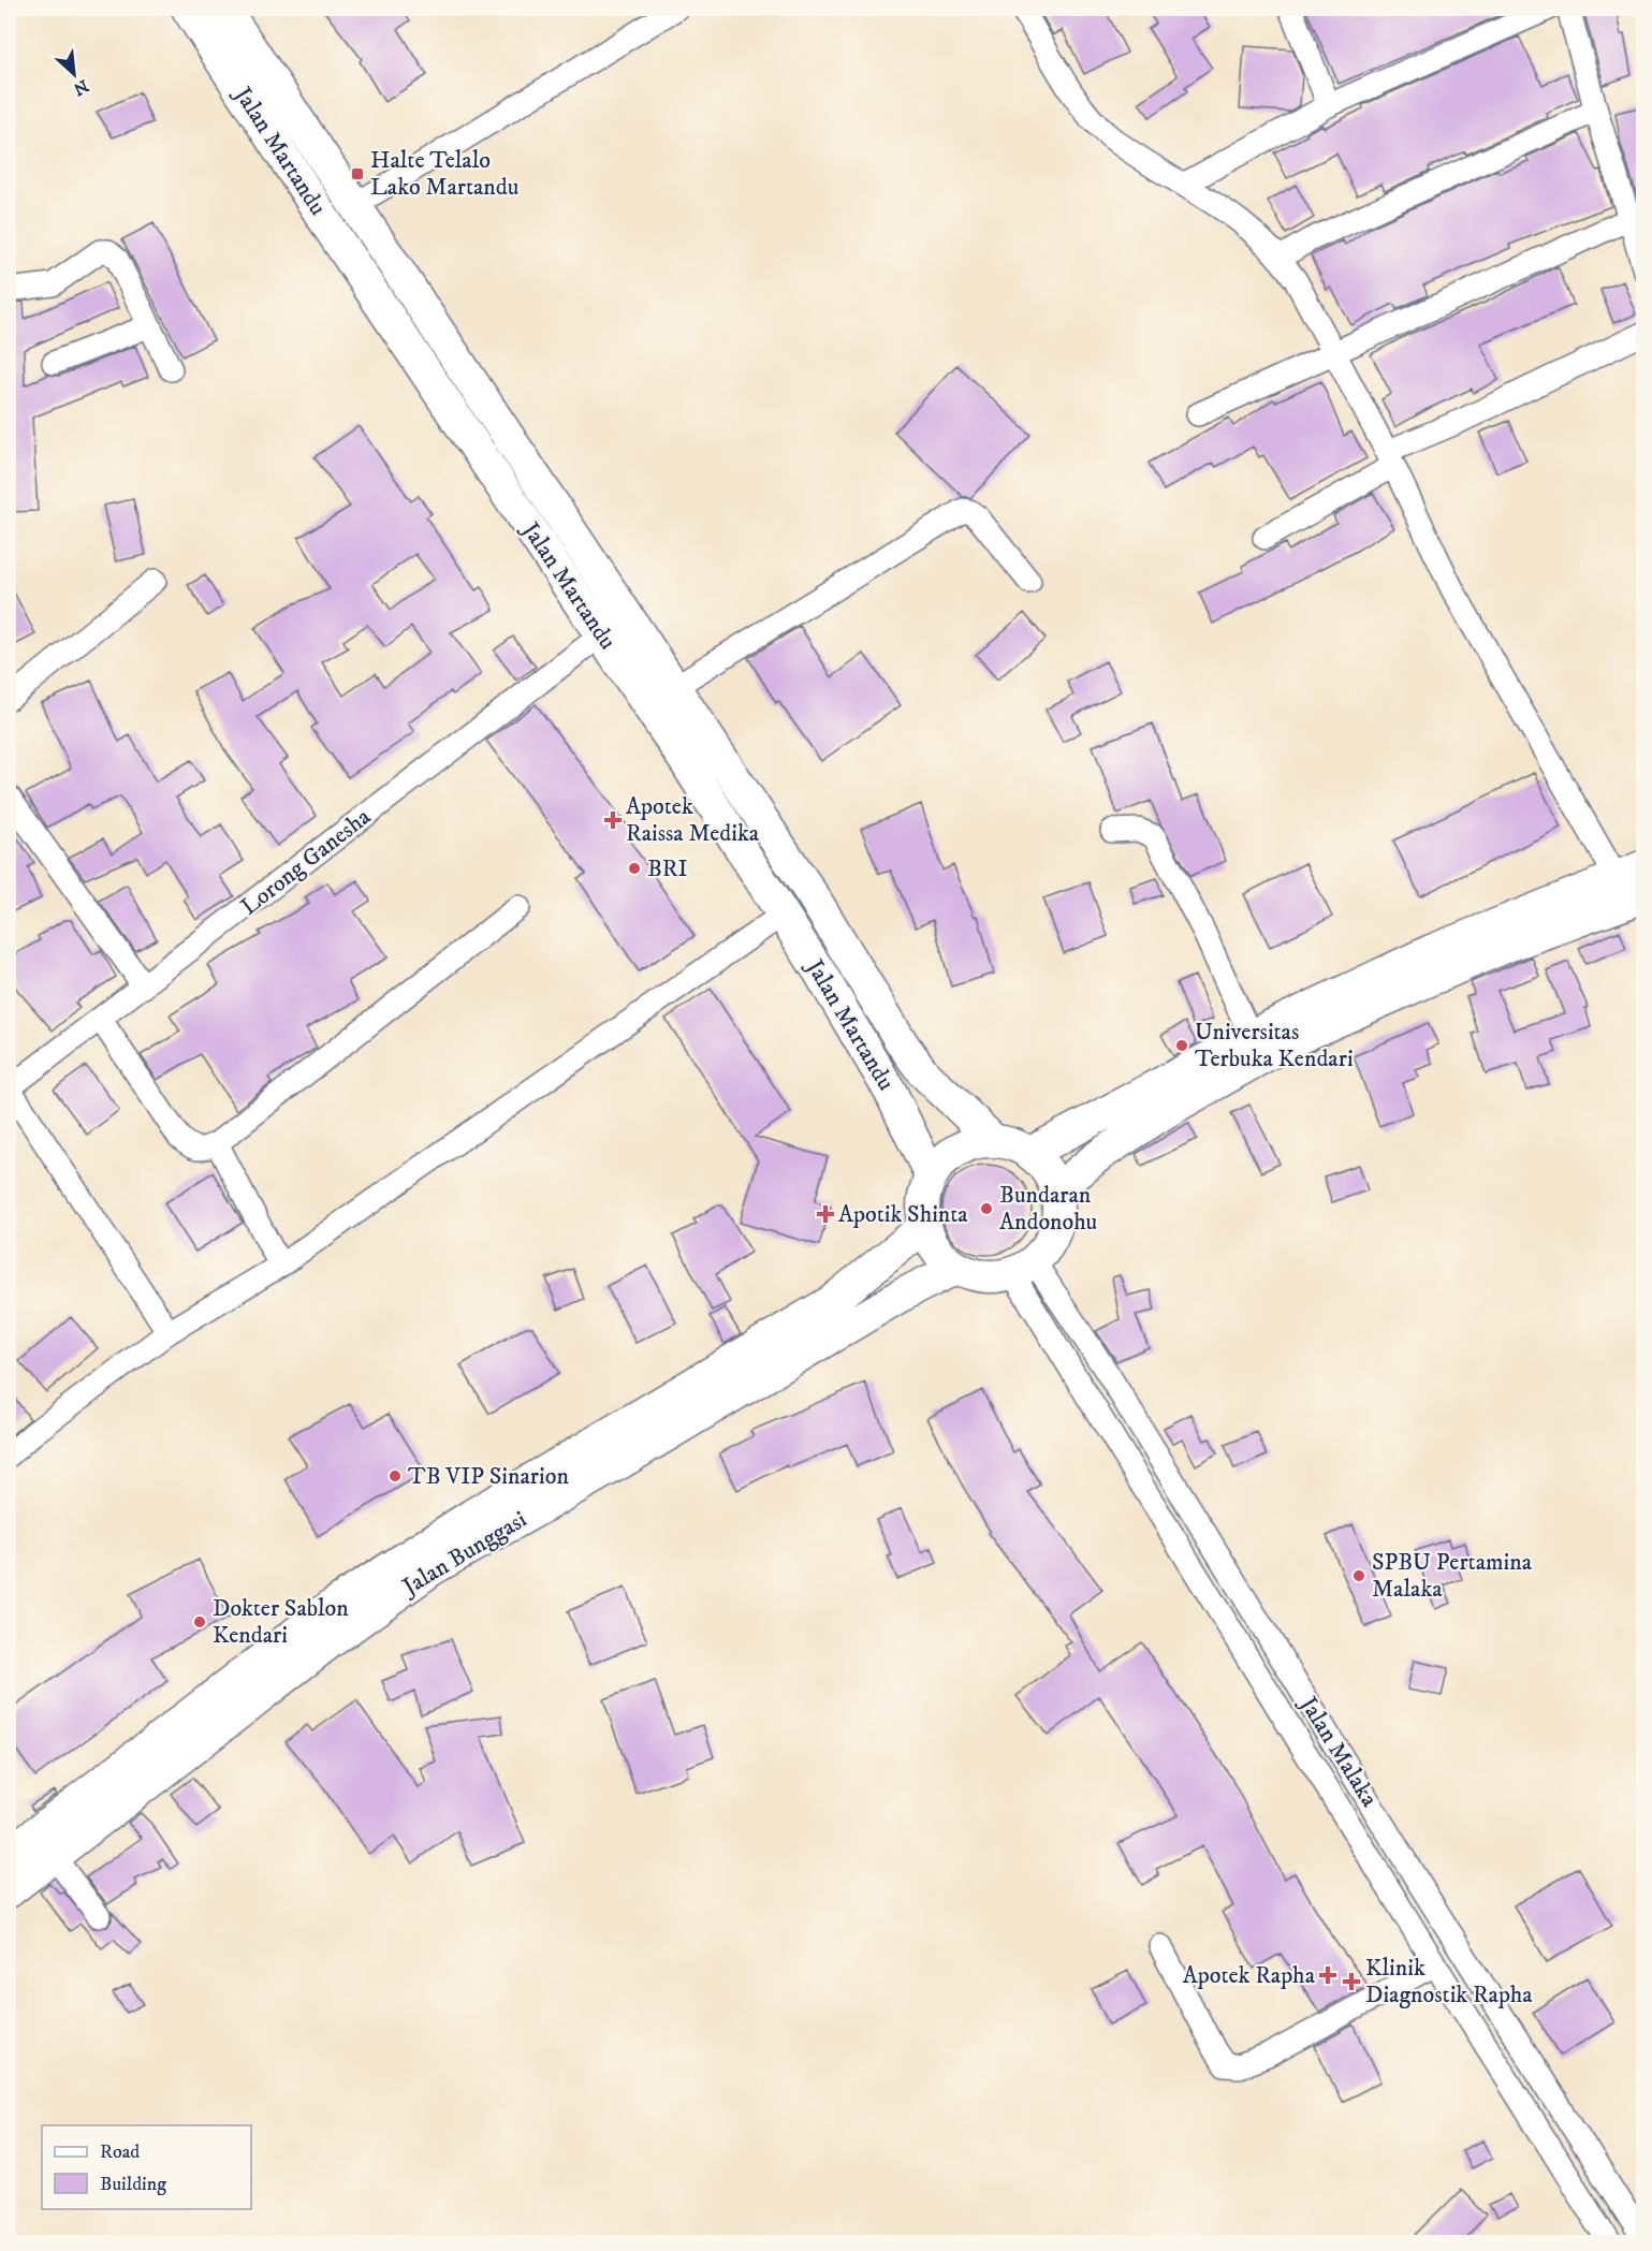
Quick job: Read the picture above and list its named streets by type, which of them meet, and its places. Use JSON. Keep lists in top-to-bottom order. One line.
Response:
{"streets":{"highway":["Jalan Martandu","Jalan Bunggasi"],"street":["Lorong Ganesha","Jalan Malaka"]},"crossings":[["Jalan Martandu","Lorong Ganesha"],["Jalan Martandu","Jalan Bunggasi"],["Jalan Martandu","Jalan Malaka"],["Jalan Bunggasi","Jalan Malaka"]],"places":{"transit":["Halte Telalo Lako Martandu"],"health":["Apotek Raissa Medika","Apotik Shinta","Apotek Rapha","Klinik Diagnostik Rapha"],"other":["BRI","Universitas Terbuka Kendari","Bundaran Andonohu","TB VIP Sinarion","SPBU Pertamina Malaka","Dokter Sablon Kendari"]},"legend":["Road","Building"],"north":"bottom right"}
